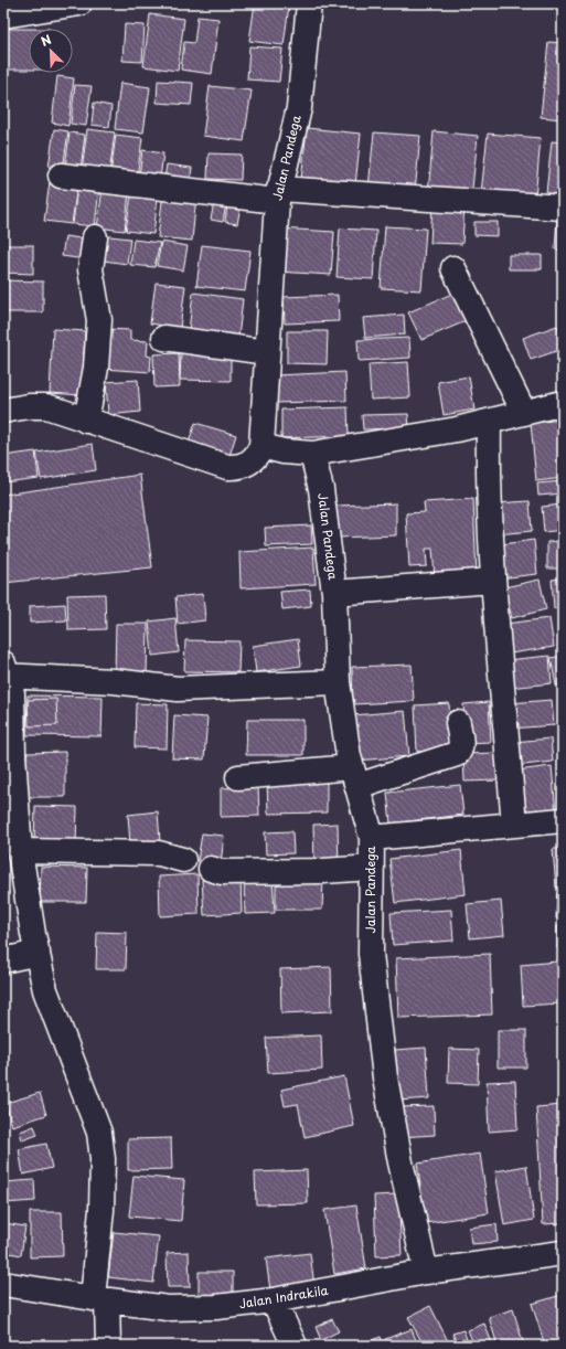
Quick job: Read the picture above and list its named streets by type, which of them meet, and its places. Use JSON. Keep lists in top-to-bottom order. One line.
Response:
{"streets":{"street":["Jalan Pandega","Jalan Indrakila"]},"crossings":[["Jalan Pandega","Jalan Indrakila"]],"north":"top left"}
